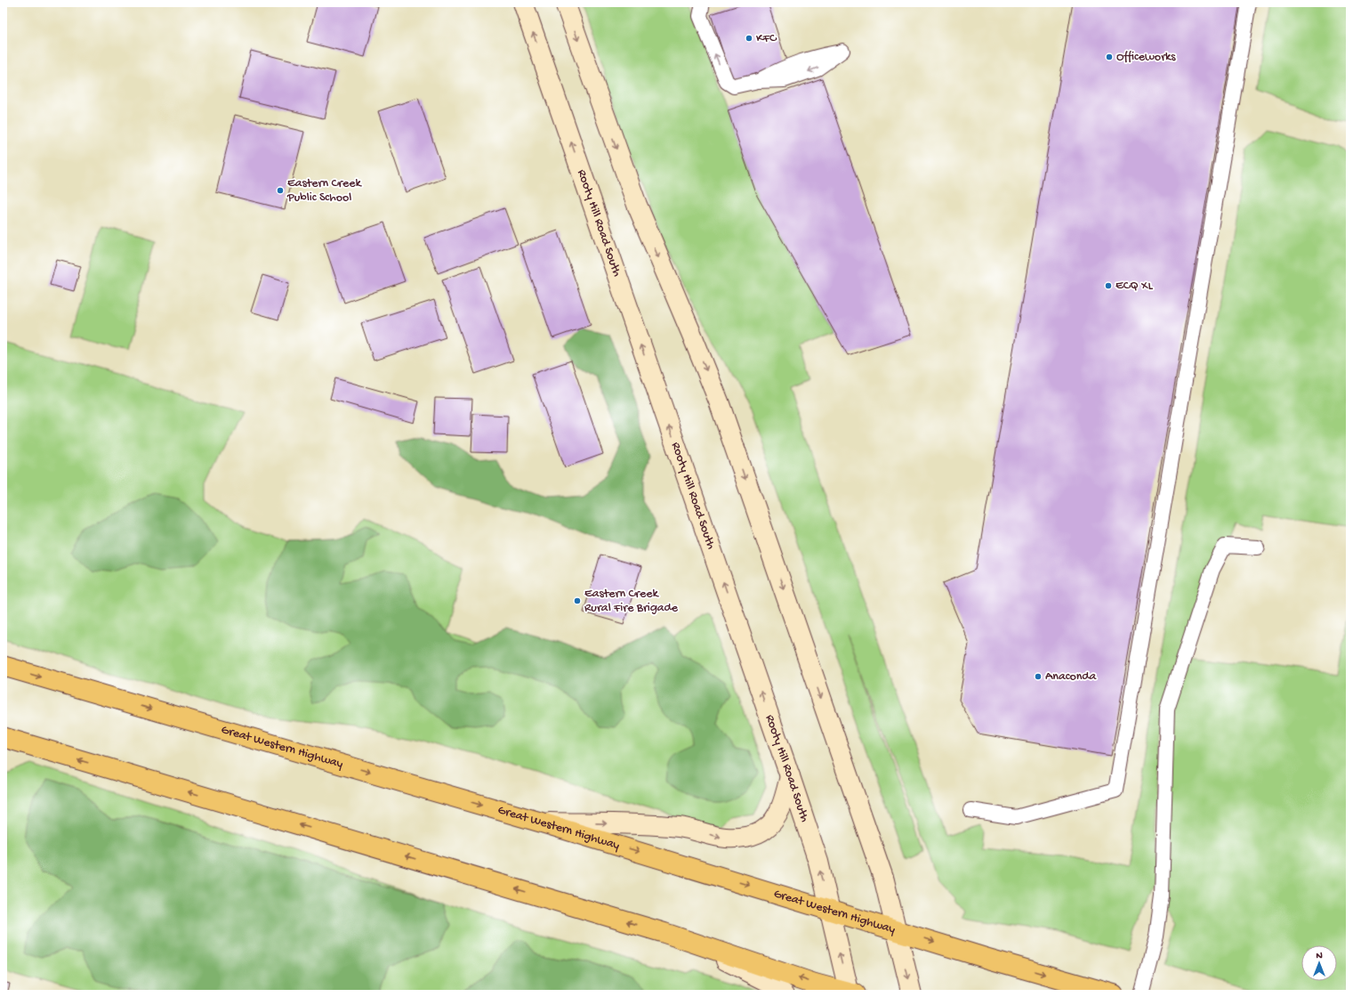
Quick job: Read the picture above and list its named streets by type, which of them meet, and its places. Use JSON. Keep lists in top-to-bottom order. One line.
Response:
{"streets":{"highway":["Great Western Highway"],"main road":["Rooty Hill Road South"]},"crossings":[["Rooty Hill Road South","Great Western Highway"]],"places":["KFC","Officeworks","Eastern Creek Public School","ECQ XL","Eastern Creek Rural Fire Brigade","Anaconda"],"north":"top"}
